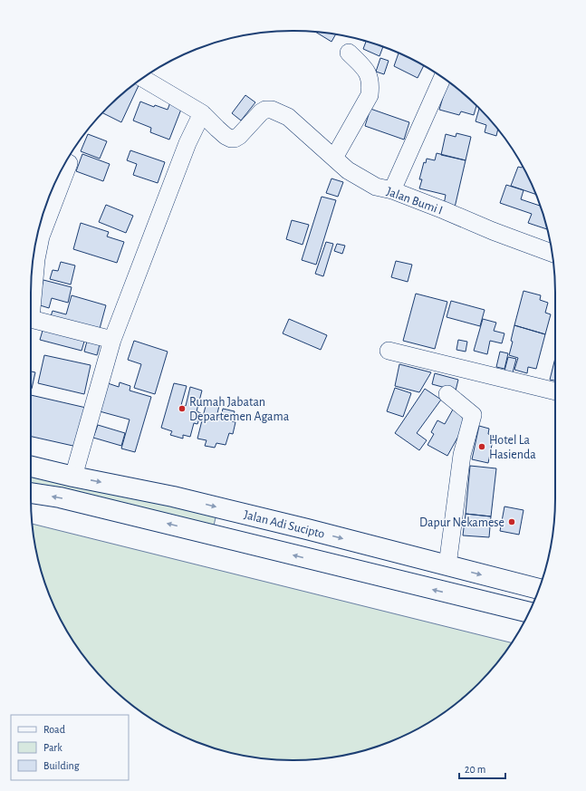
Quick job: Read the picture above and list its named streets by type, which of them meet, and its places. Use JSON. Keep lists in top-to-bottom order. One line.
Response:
{"streets":{"highway":["Jalan Adi Sucipto"],"street":["Jalan Bumi I"]},"places":["Rumah Jabatan Departemen Agama","Hotel La Hasienda","Dapur Nekamese"],"legend":["Road","Park","Building"],"scale_bar":"20 m"}
